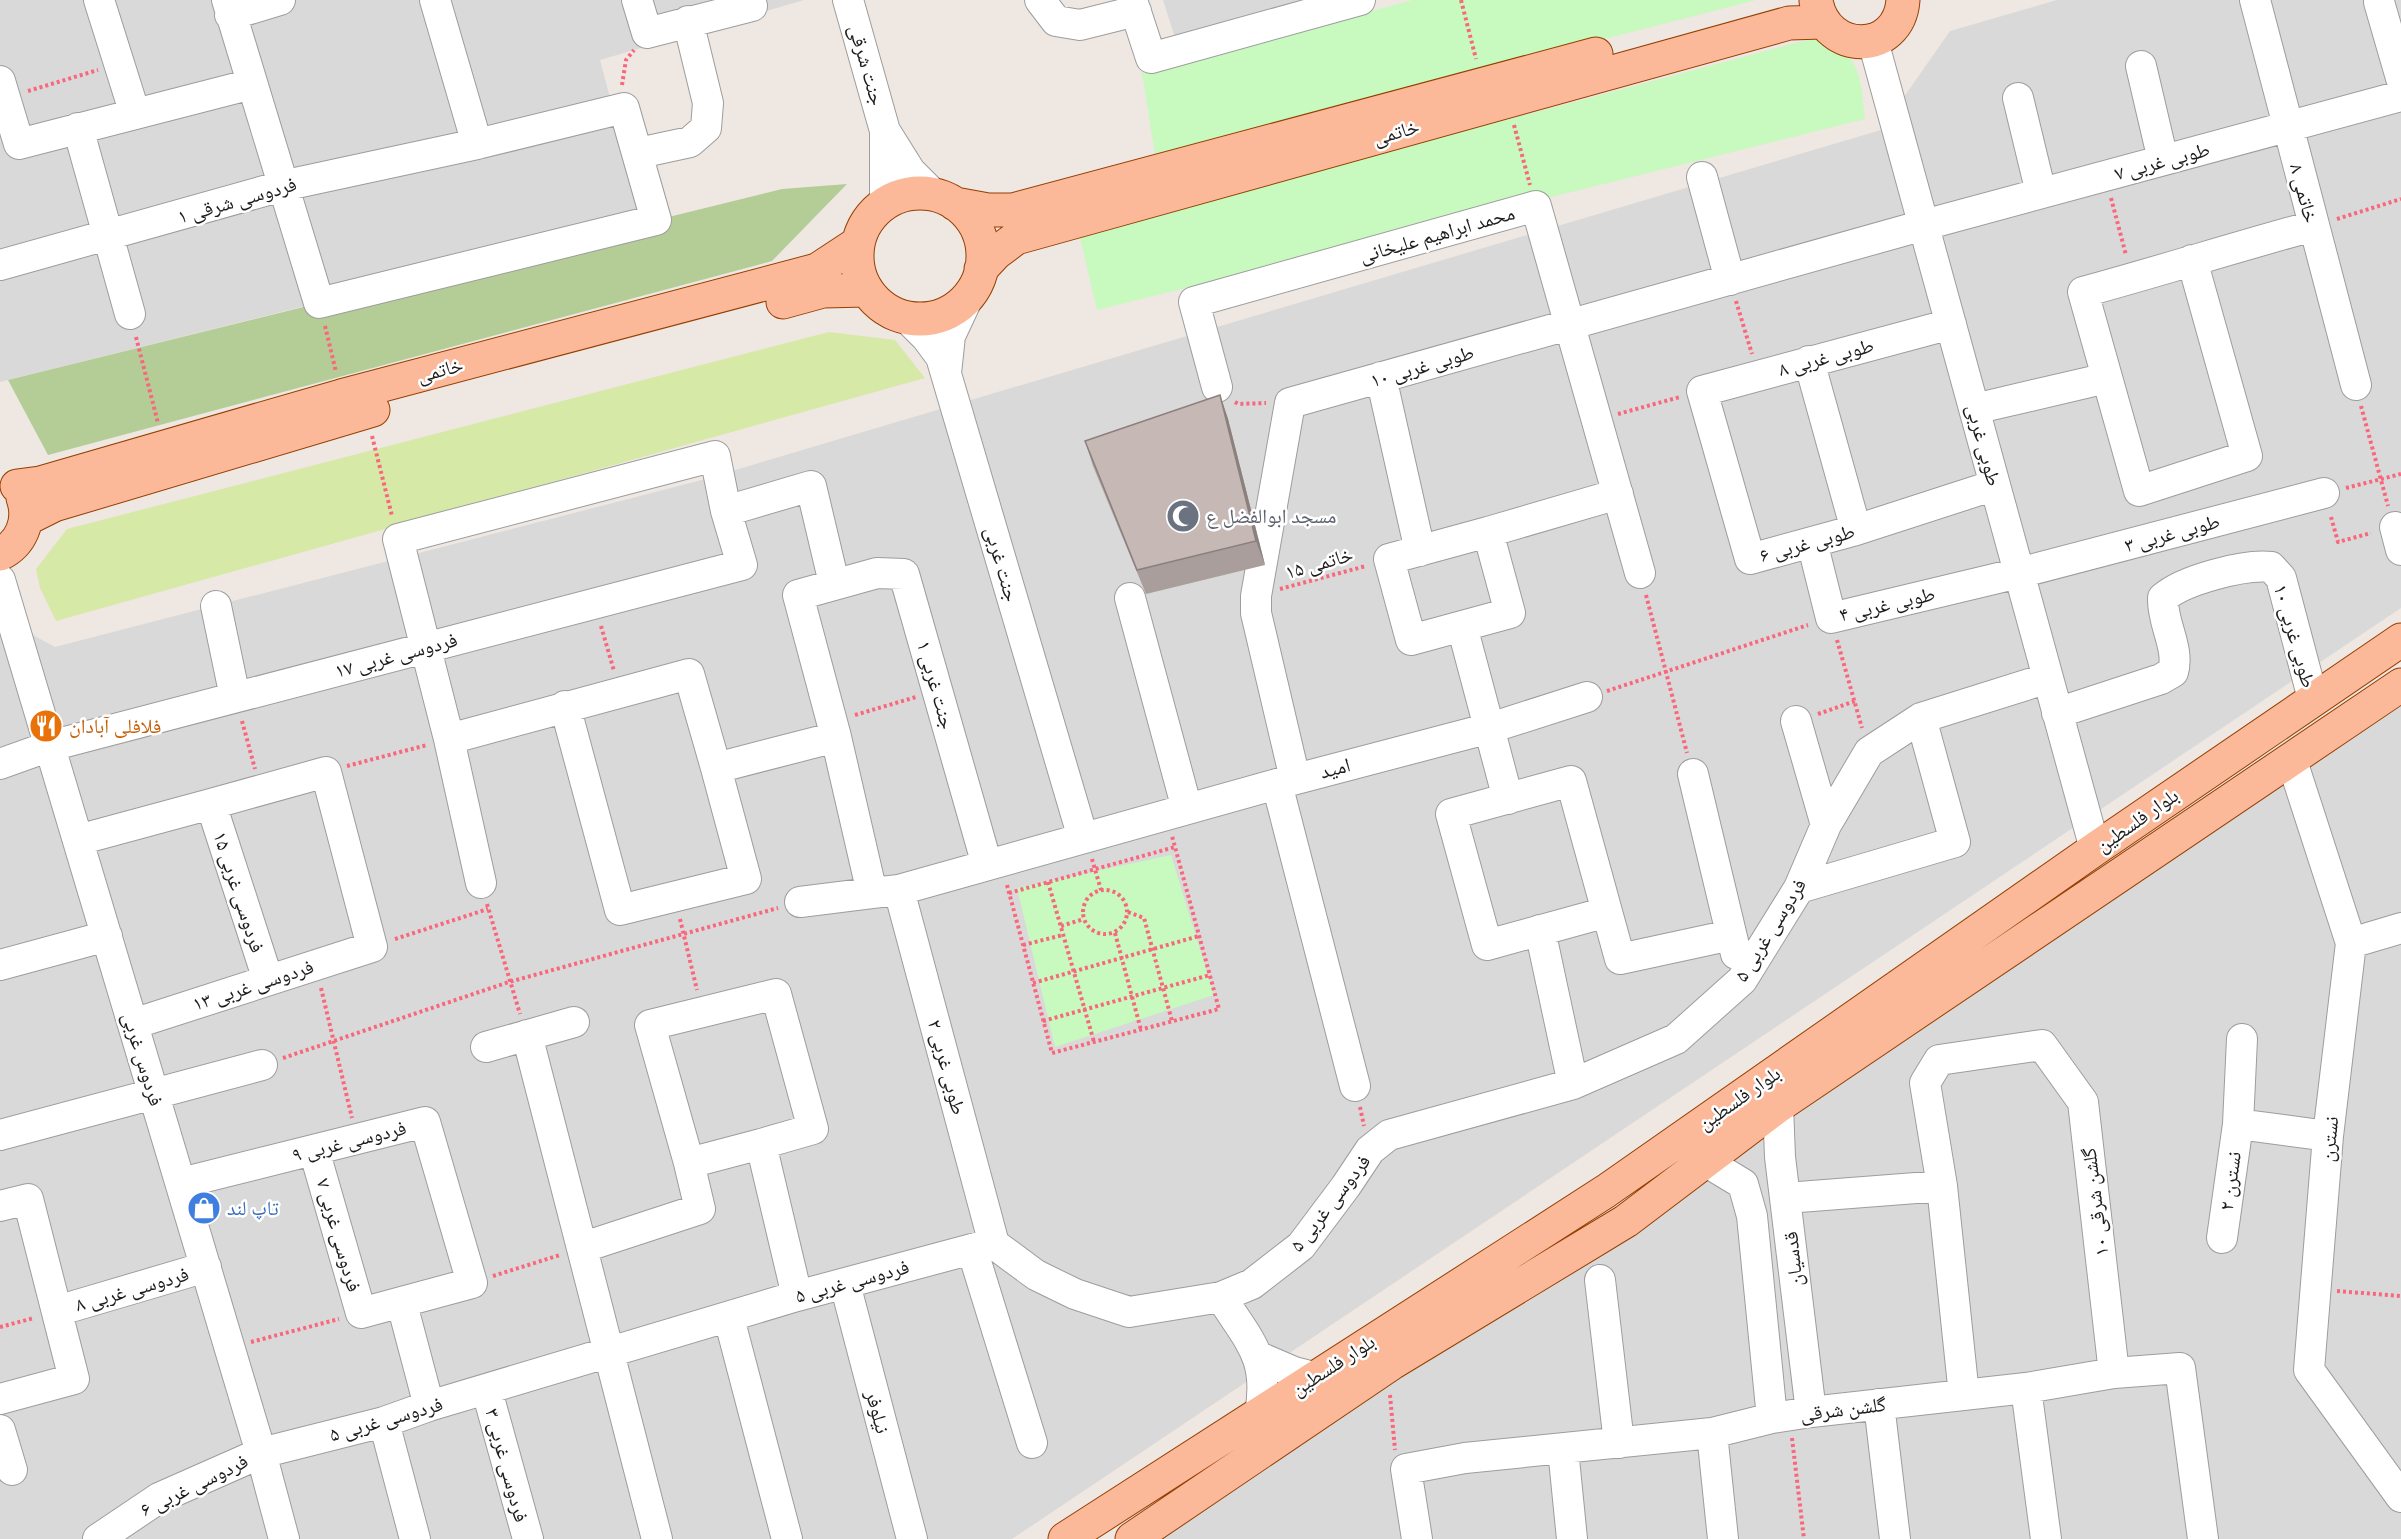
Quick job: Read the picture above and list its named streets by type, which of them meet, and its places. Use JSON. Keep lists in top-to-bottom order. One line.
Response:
{"streets":{"main road":["خاتمی","بلوار فلسطین"],"street":["جنت شرقی","طوبی غربی ۷","خاتمی ۸","فردوسی شرقی ۱","محمد ابراهیم علیخانی","طوبی غربی ۸","طوبی غربی ۱۰","طوبی غربی","طوبی غربی ۳","طوبی غربی ۶","جنت غربی","طوبی غربی ۴","فردوسی غربی ۱۷","جنت غربی ۱","امید","فردوسی غربی ۱۵","فردوسی غربی ۵","فردوسی غربی ۱۳","فردوس غربی","طوبی غربی ۲","نسترن","فردوسی غربی ۹","نسترن ۲","گلشن شرقی ۱۰","فردوسی غربی ۷","قدسیان","فردوسی غربی ۸","گلشن شرقی","نیلوفر","فردوسی غربی ۳","فردوسی غربی ۶"],"path":["خاتمی ۱۵"]},"crossings":[["خاتمی","جنت غربی"],["طوبی غربی ۷","خاتمی ۸"],["طوبی غربی ۷","طوبی غربی ۱۰"],["طوبی غربی ۷","طوبی غربی"],["محمد ابراهیم علیخانی","طوبی غربی ۱۰"],["طوبی غربی ۸","طوبی غربی"],["طوبی غربی ۸","طوبی غربی ۶"],["طوبی غربی ۱۰","طوبی غربی"],["طوبی غربی ۱۰","بلوار فلسطین"],["طوبی غربی","طوبی غربی ۳"],["طوبی غربی","طوبی غربی ۶"],["طوبی غربی","طوبی غربی ۴"],["طوبی غربی","بلوار فلسطین"],["طوبی غربی","فردوسی غربی ۵"],["طوبی غربی ۳","طوبی غربی ۴"],["طوبی غربی ۶","طوبی غربی ۴"],["جنت غربی","امید"],["فردوسی غربی ۱۷","فردوس غربی"],["جنت غربی ۱","امید"],["جنت غربی ۱","طوبی غربی ۲"],["امید","طوبی غربی ۲"],["بلوار فلسطین","نسترن"],["بلوار فلسطین","قدسیان"],["فردوسی غربی ۱۵","فردوسی غربی ۱۳"],["فردوسی غربی ۵","فردوس غربی"],["فردوسی غربی ۵","طوبی غربی ۲"],["فردوسی غربی ۵","نیلوفر"],["فردوسی غربی ۵","فردوسی غربی ۳"],["فردوسی غربی ۵","فردوسی غربی ۶"],["فردوسی غربی ۱۳","فردوس غربی"],["فردوس غربی","فردوسی غربی ۹"],["فردوس غربی","فردوسی غربی ۸"],["فردوس غربی","فردوسی غربی ۶"],["نسترن","نسترن ۲"],["فردوسی غربی ۹","فردوسی غربی ۷"],["گلشن شرقی ۱۰","گلشن شرقی"],["قدسیان","گلشن شرقی"]],"places":{"mosque":["مسجد ابوالفضل ع"],"restaurant":["فلافلی آبادان"],"shop":["تاپ لند"]}}
